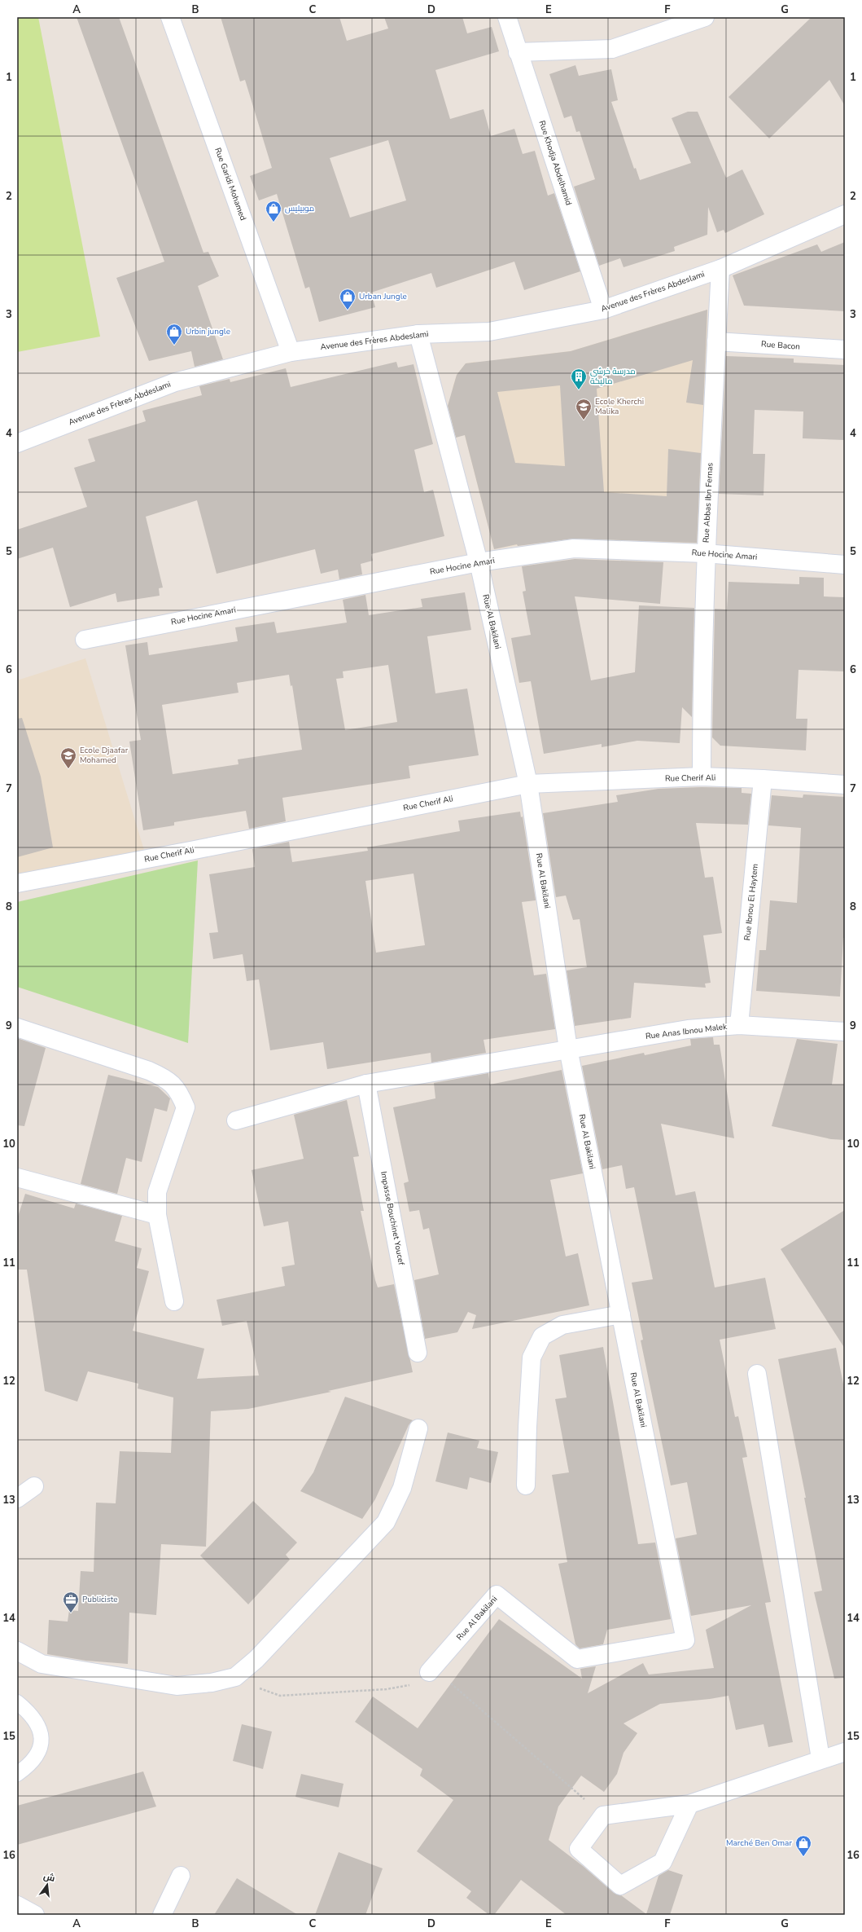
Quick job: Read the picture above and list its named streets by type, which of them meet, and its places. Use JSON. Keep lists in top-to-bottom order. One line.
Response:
{"streets":{"street":["Rue Khodja Abdelhamid","Rue Garidi Mohamed","Avenue des Frères Abdeslami","Rue Bacon","Rue Abbas Ibn Fernas","Rue Hocine Amari","Rue Al Bakilani","Rue Cherif Ali","Rue Ibnou El Haytem","Rue Anas Ibnou Malek","Impasse Bouchinet Youcef"]},"crossings":[["Rue Khodja Abdelhamid","Avenue des Frères Abdeslami"],["Rue Garidi Mohamed","Avenue des Frères Abdeslami"],["Avenue des Frères Abdeslami","Rue Abbas Ibn Fernas"],["Avenue des Frères Abdeslami","Rue Al Bakilani"],["Rue Bacon","Rue Abbas Ibn Fernas"],["Rue Abbas Ibn Fernas","Rue Hocine Amari"],["Rue Abbas Ibn Fernas","Rue Cherif Ali"],["Rue Hocine Amari","Rue Al Bakilani"],["Rue Al Bakilani","Rue Cherif Ali"],["Rue Al Bakilani","Rue Anas Ibnou Malek"],["Rue Cherif Ali","Rue Ibnou El Haytem"],["Rue Ibnou El Haytem","Rue Anas Ibnou Malek"],["Rue Anas Ibnou Malek","Impasse Bouchinet Youcef"]],"places":{"shop":["موبيليس","Urban Jungle","Urbin jungle","Marché Ben Omar"],"building":["مدرسة خرشي ماليكة"],"school or university":["Ecole Kherchi Malika","Ecole Djaafar Mohamed"],"office":["Publiciste"]},"north":"top","grid":{"columns":["A","B","C","D","E","F","G"],"rows":["1","2","3","4","5","6","7","8","9","10","11","12","13","14","15","16"]}}
